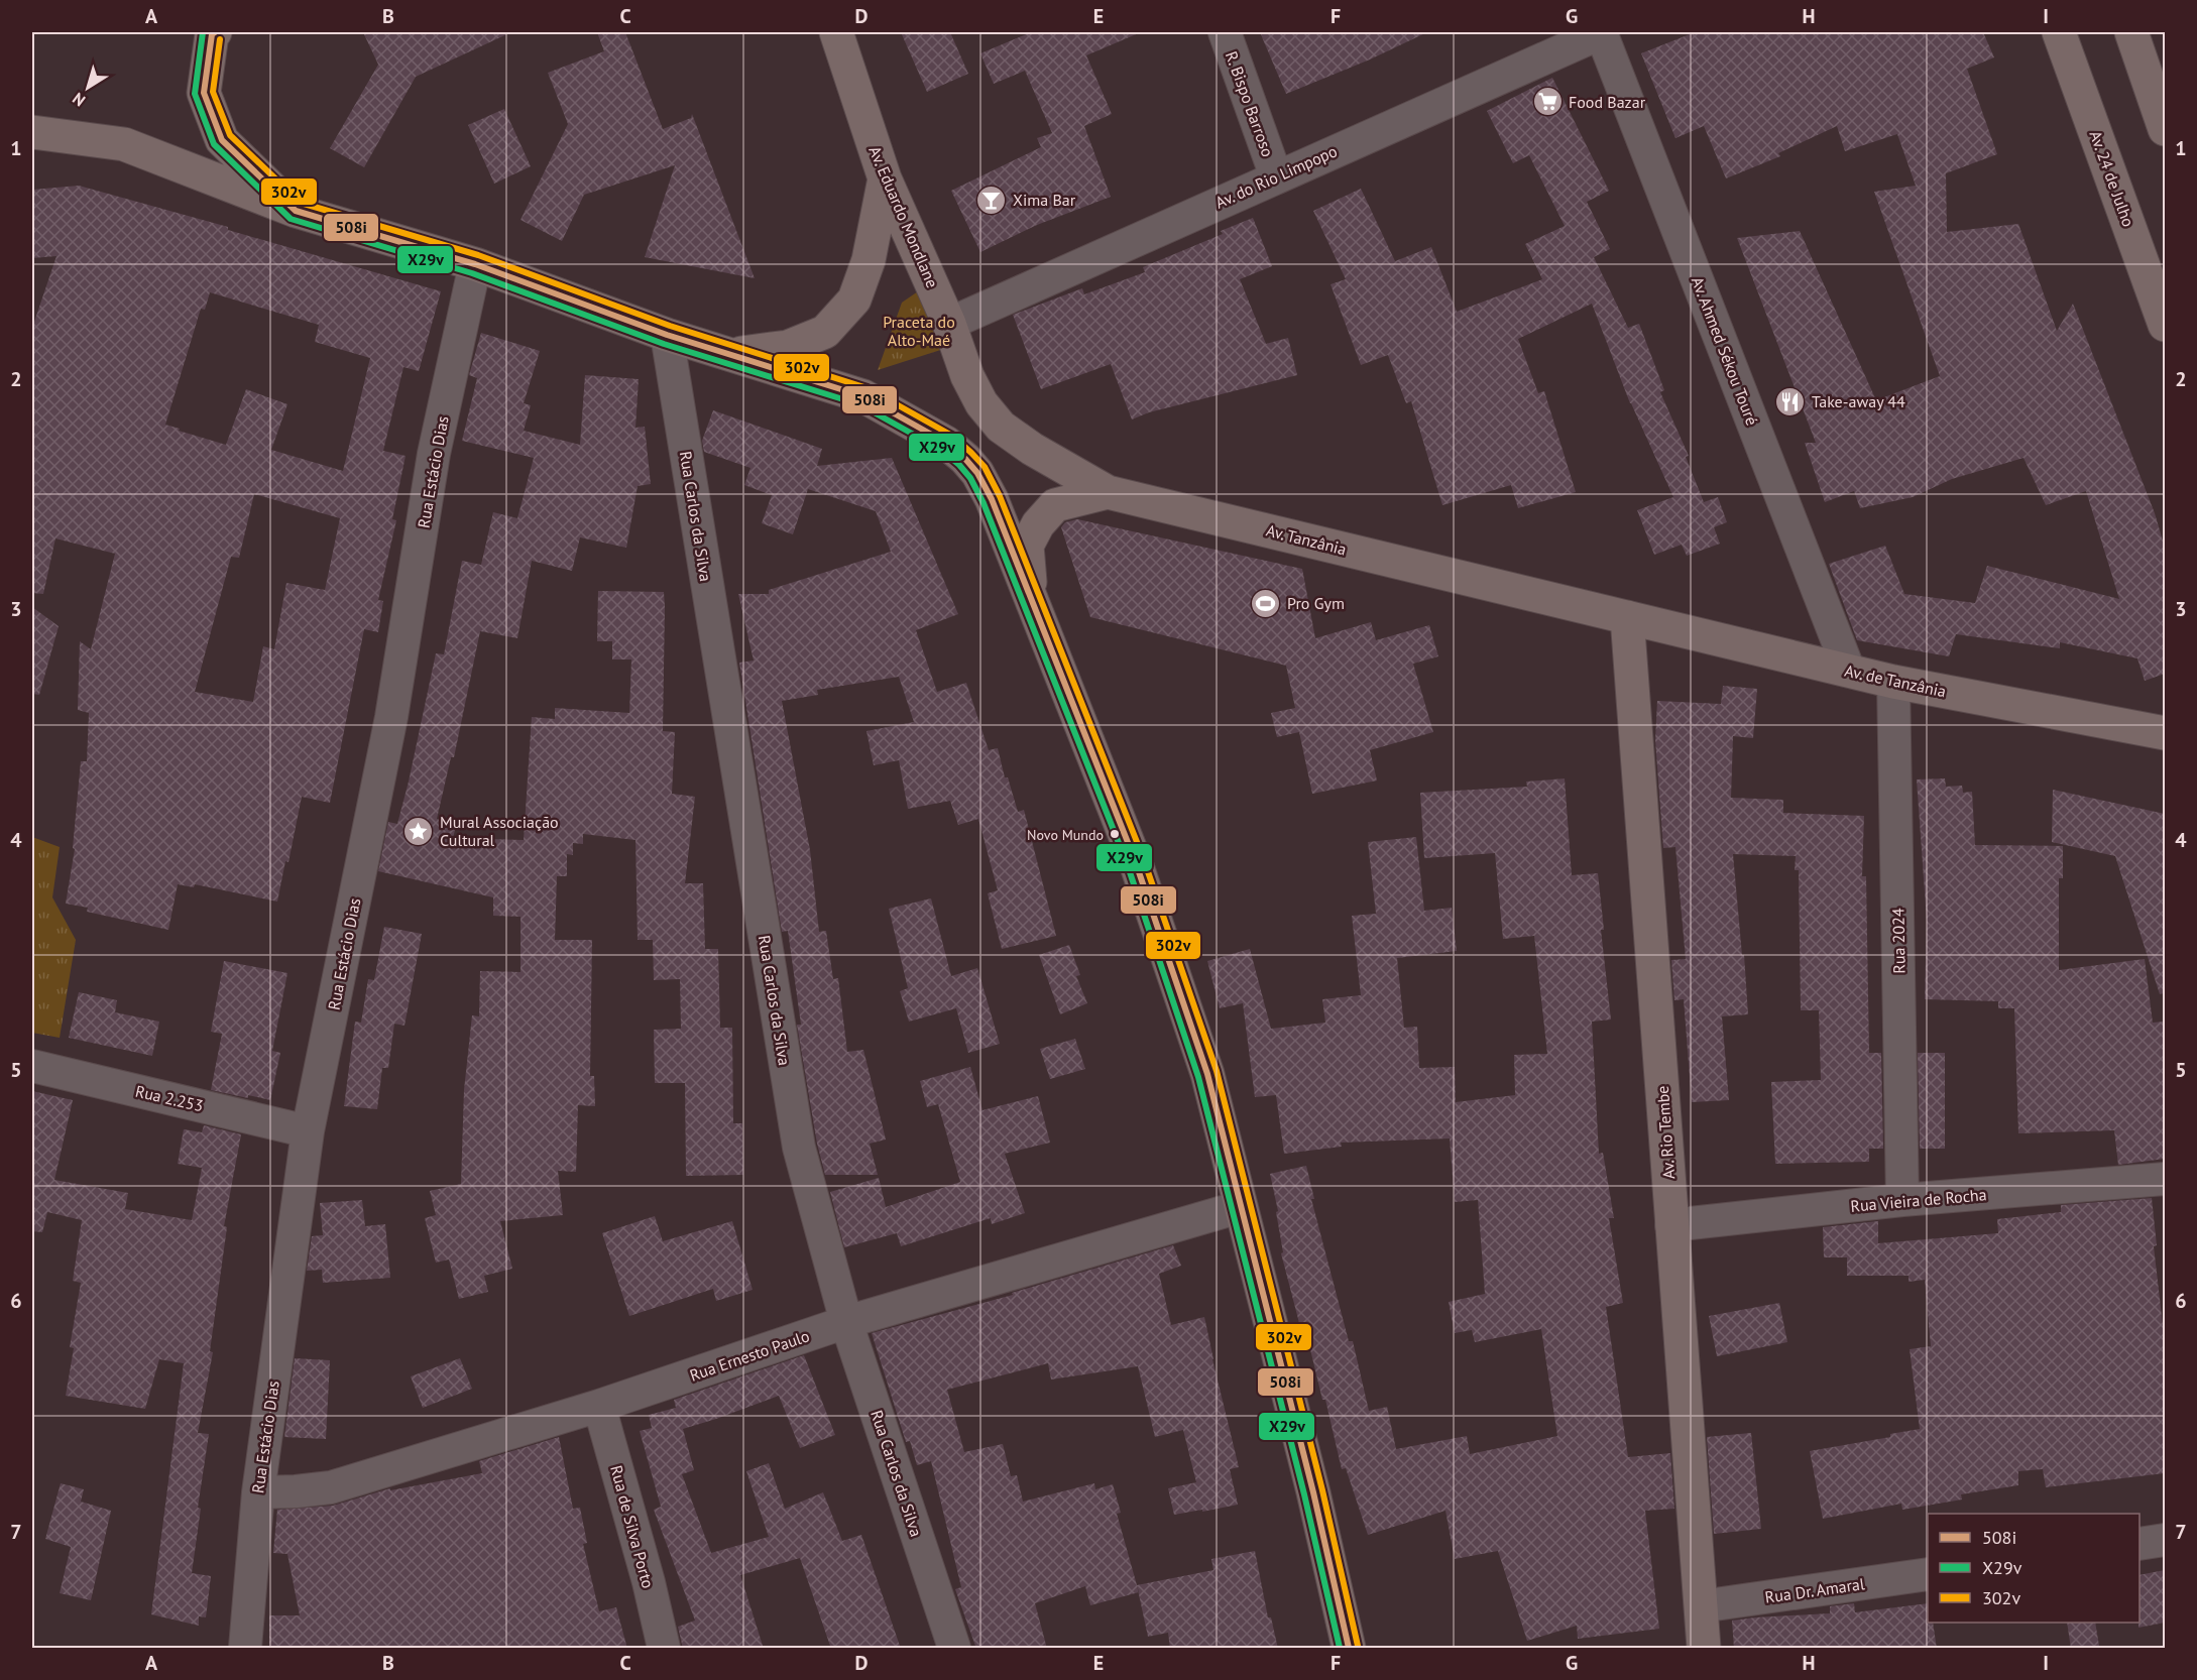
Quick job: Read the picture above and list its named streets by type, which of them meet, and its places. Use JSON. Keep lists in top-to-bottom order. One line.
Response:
{"streets":{"main road":["Av. 24 de Julho","Av. Eduardo Mondlane","Av. Tanzânia","Av. de Tanzânia","Av. Rio Tembe"],"street":["R. Bispo Barroso","Av. do Rio Limpopo","Av. Ahmed Sékou Touré","Rua Estácio Dias","Rua Carlos da Silva","Rua 2024","Rua 2.253","Rua Vieira de Rocha","Rua Ernesto Paulo","Rua de Silva Porto","Rua Dr. Amaral"]},"crossings":[["R. Bispo Barroso","Av. do Rio Limpopo"],["Av. do Rio Limpopo","Av. Eduardo Mondlane"],["Av. do Rio Limpopo","Av. Ahmed Sékou Touré"],["Av. Eduardo Mondlane","Av. Tanzânia"],["Av. Ahmed Sékou Touré","Av. de Tanzânia"],["Rua Estácio Dias","Rua 2.253"],["Rua Estácio Dias","Rua Ernesto Paulo"],["Rua Carlos da Silva","Rua Ernesto Paulo"],["Av. Tanzânia","Av. de Tanzânia"],["Av. Tanzânia","Av. Rio Tembe"],["Av. de Tanzânia","Rua 2024"],["Av. de Tanzânia","Av. Rio Tembe"],["Rua 2024","Rua Vieira de Rocha"],["Av. Rio Tembe","Rua Vieira de Rocha"],["Av. Rio Tembe","Rua Dr. Amaral"],["Rua Ernesto Paulo","Rua de Silva Porto"]],"parks":["Praceta do Alto-Maé"],"places":{"supermarket":["Food Bazar"],"bar":["Xima Bar"],"restaurant":["Take-away 44"],"sports":["Pro Gym"],"place":["Mural Associação Cultural"],"other":["Novo Mundo"]},"lines":["transit line 508i","transit line X29v","transit line 302v"],"legend":["508i","X29v","302v"],"north":"bottom left","grid":{"columns":["A","B","C","D","E","F","G","H","I"],"rows":["1","2","3","4","5","6","7"]}}
